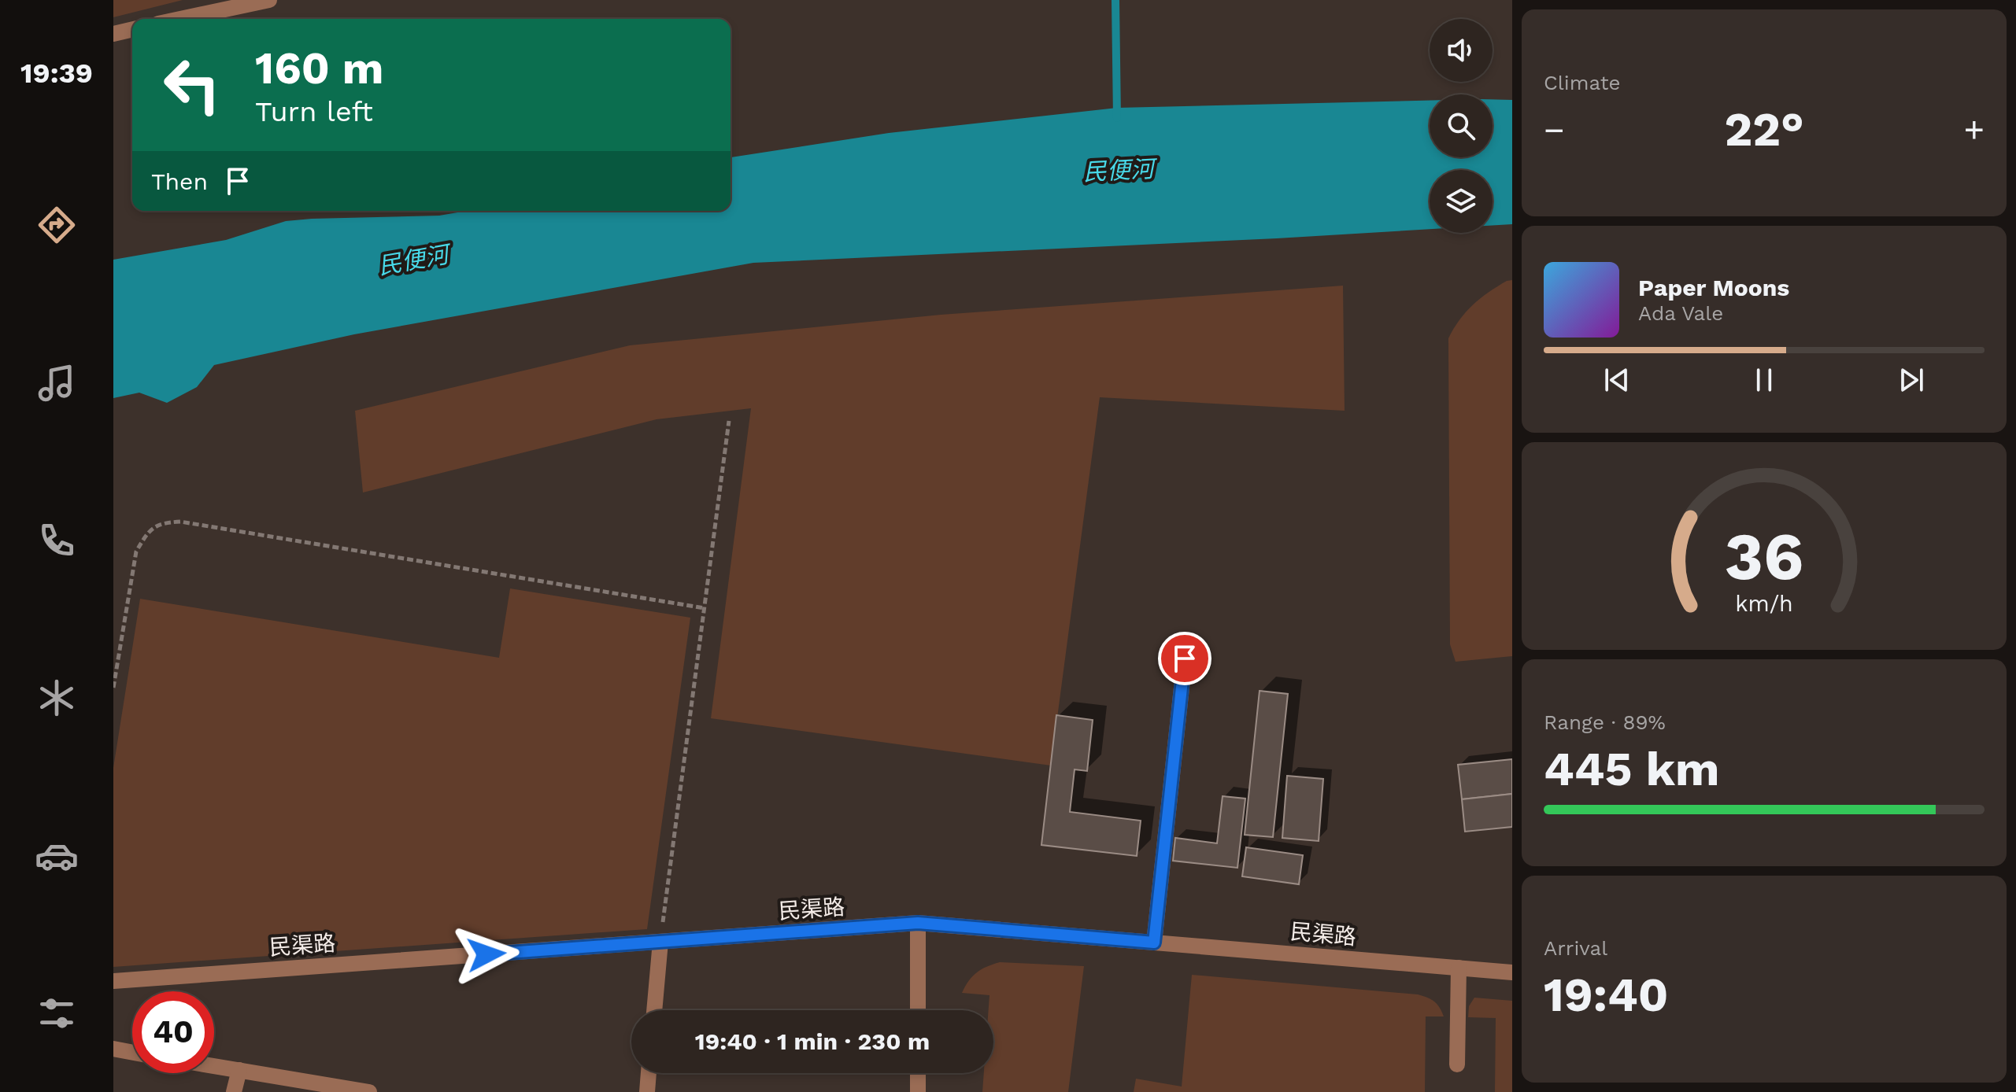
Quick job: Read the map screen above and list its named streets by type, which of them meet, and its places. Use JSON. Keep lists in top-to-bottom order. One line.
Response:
{"streets":{"street":["民渠路"]},"water":["民便河"],"page":{"tabs":"19:39","tile":["Climate",["Range · 89%","445 km"],["Arrival","19:40"]],"turn":["160 m","Turn left"],"heat":["−","22°","+"],"then":"Then","song":["Paper Moons","Ada Vale"],"limit":"40","trip":"19:40 · 1 min · 230 m","gauge":["36","km/h"]}}
